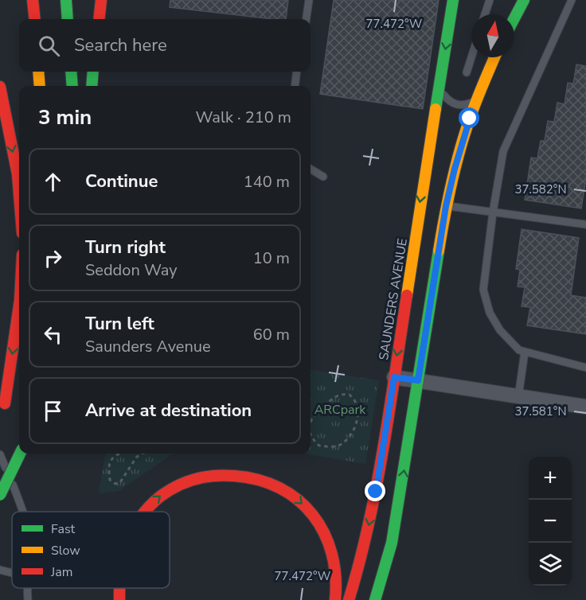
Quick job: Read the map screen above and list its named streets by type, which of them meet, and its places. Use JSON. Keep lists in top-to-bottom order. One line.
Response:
{"streets":{"main road":["SAUNDERS AVENUE"]},"parks":["ARCpark"],"legend":["Fast","Slow","Jam"],"north":"top","page":{"search":"Search here","heading":["3 min","Walk · 210 m"],"list":[["Continue","140 m"],["Turn right","Seddon Way","10 m"],["Turn left","Saunders Avenue","60 m"],"Arrive at destination"],"map_buttons":["+","−"]},"coordinates":["77.472°W","37.582°N","37.581°N"]}
